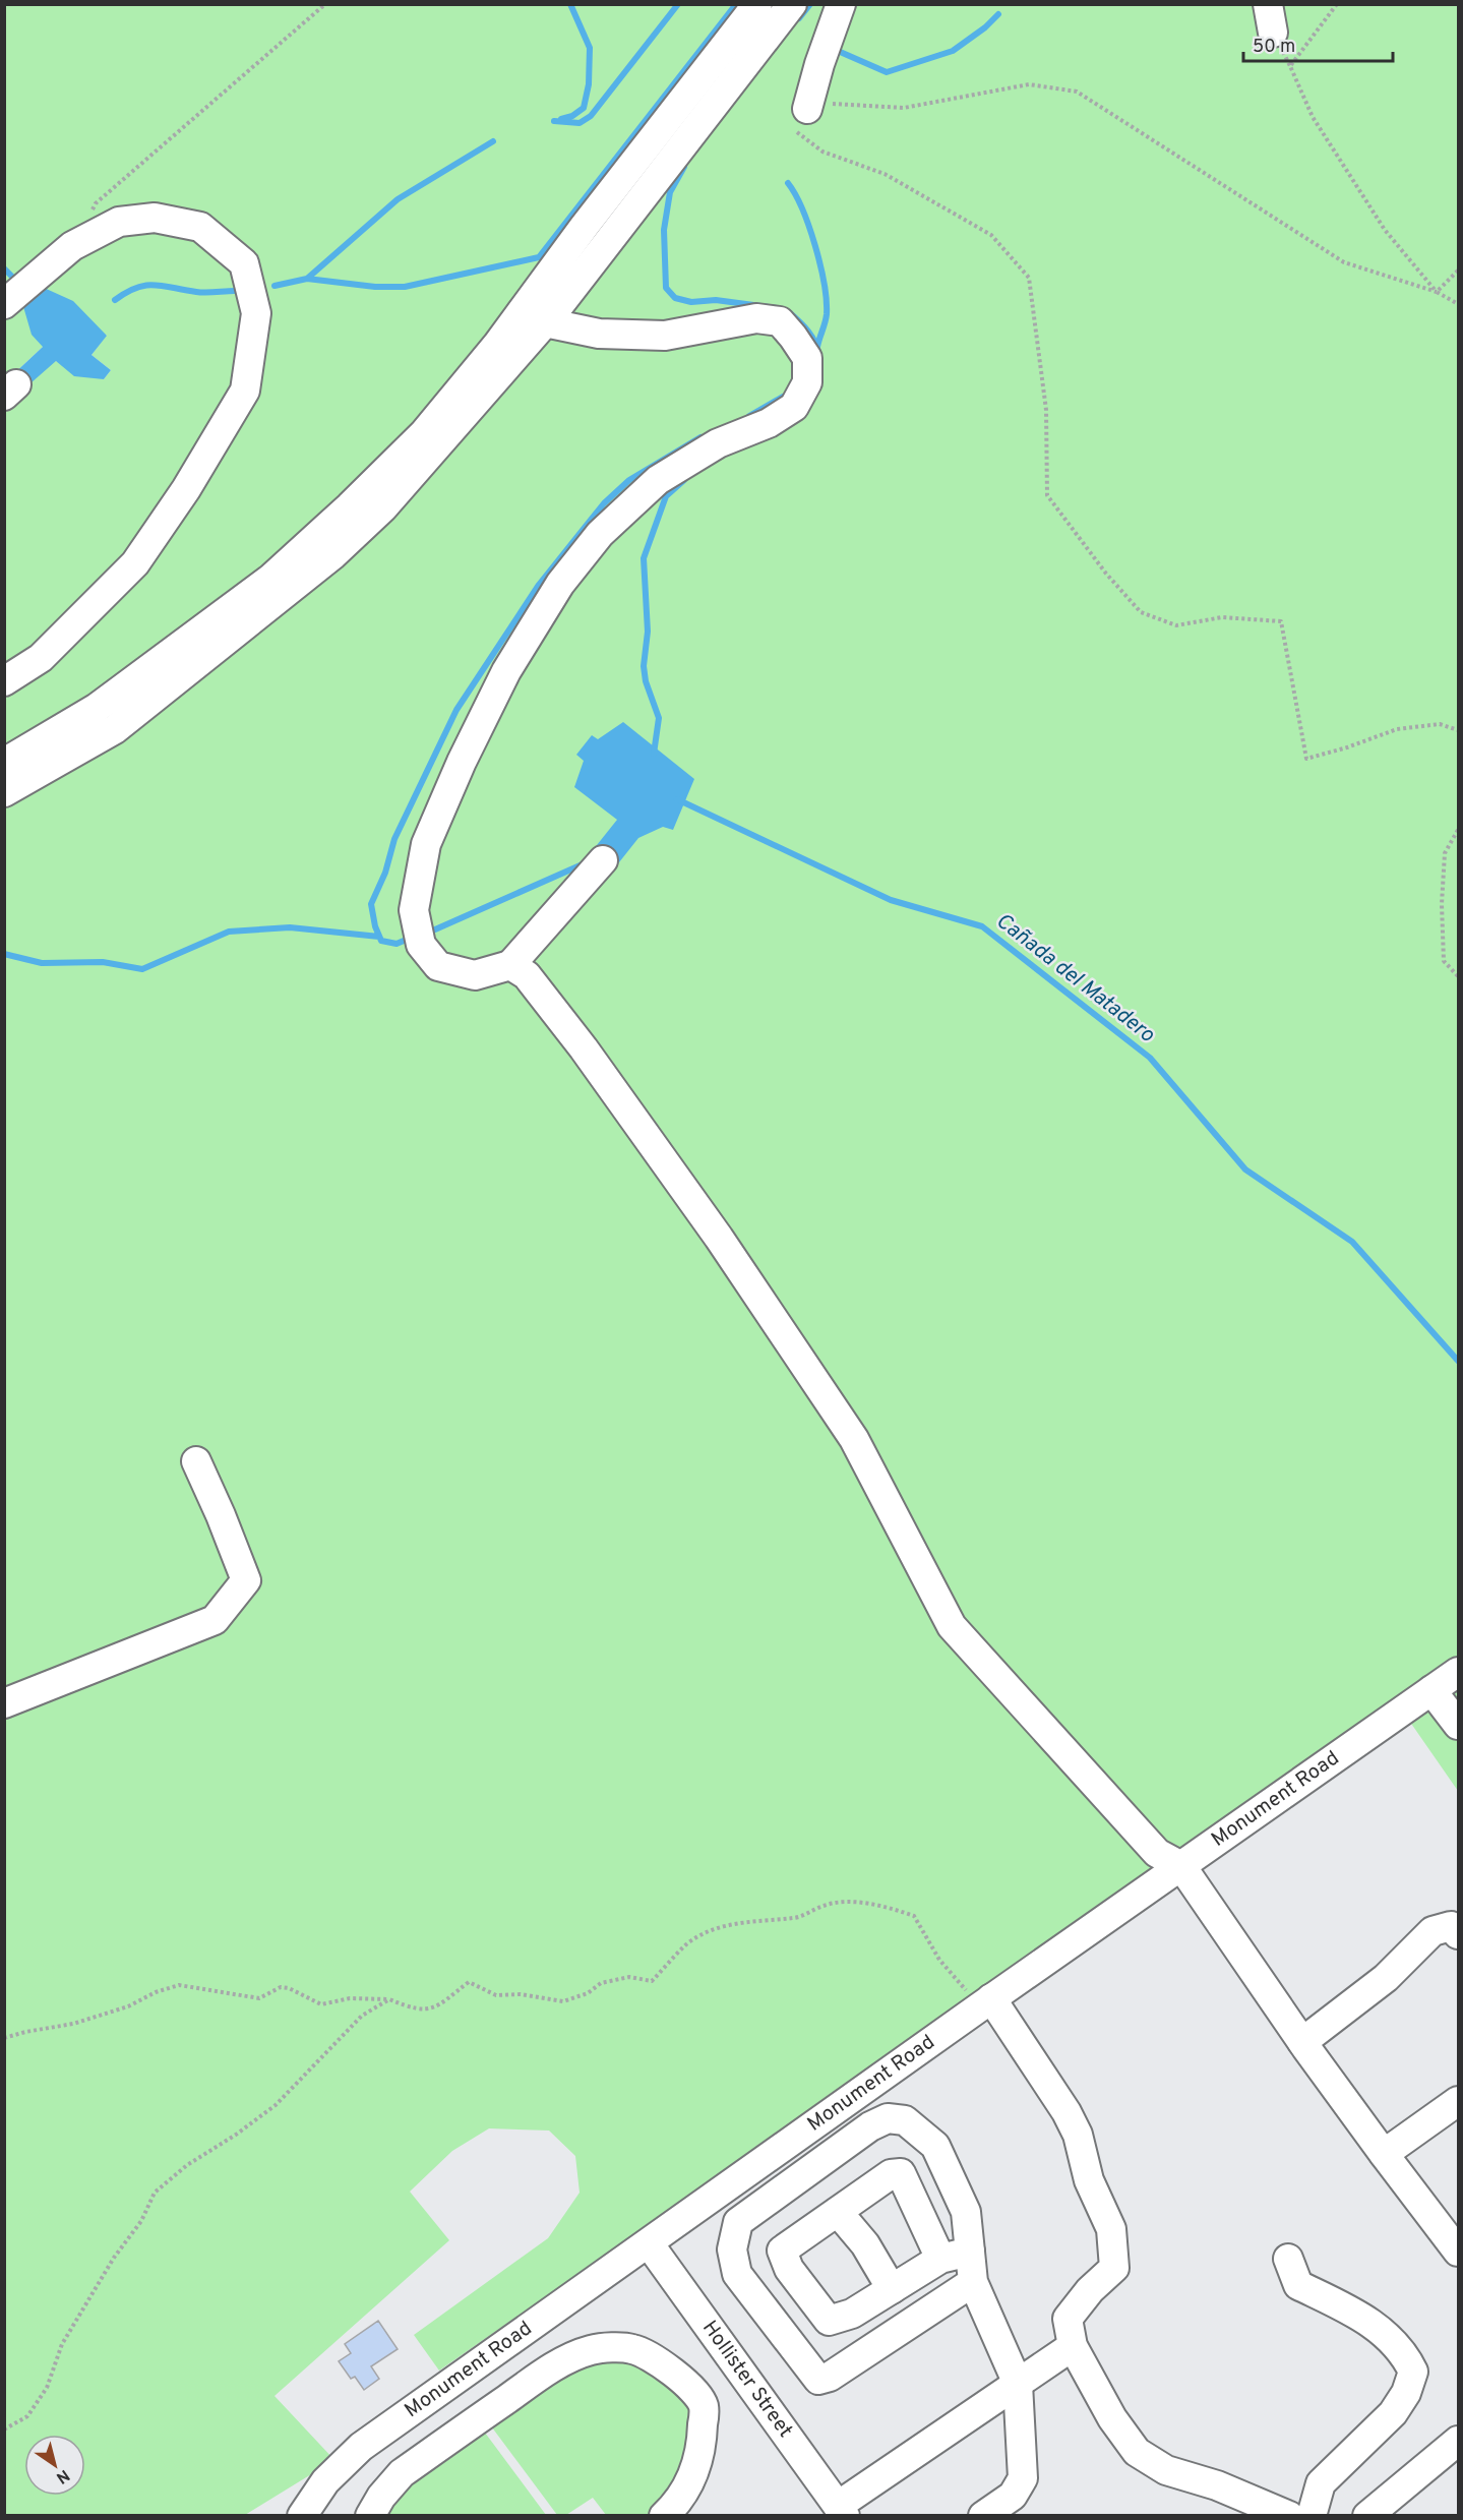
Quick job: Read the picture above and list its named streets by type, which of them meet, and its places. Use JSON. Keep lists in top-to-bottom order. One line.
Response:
{"streets":{"street":["Monument Road","Hollister Street"]},"crossings":[["Monument Road","Hollister Street"]],"water":["Cañada del Matadero"],"scale_bar":"50 m","north":"bottom right"}
